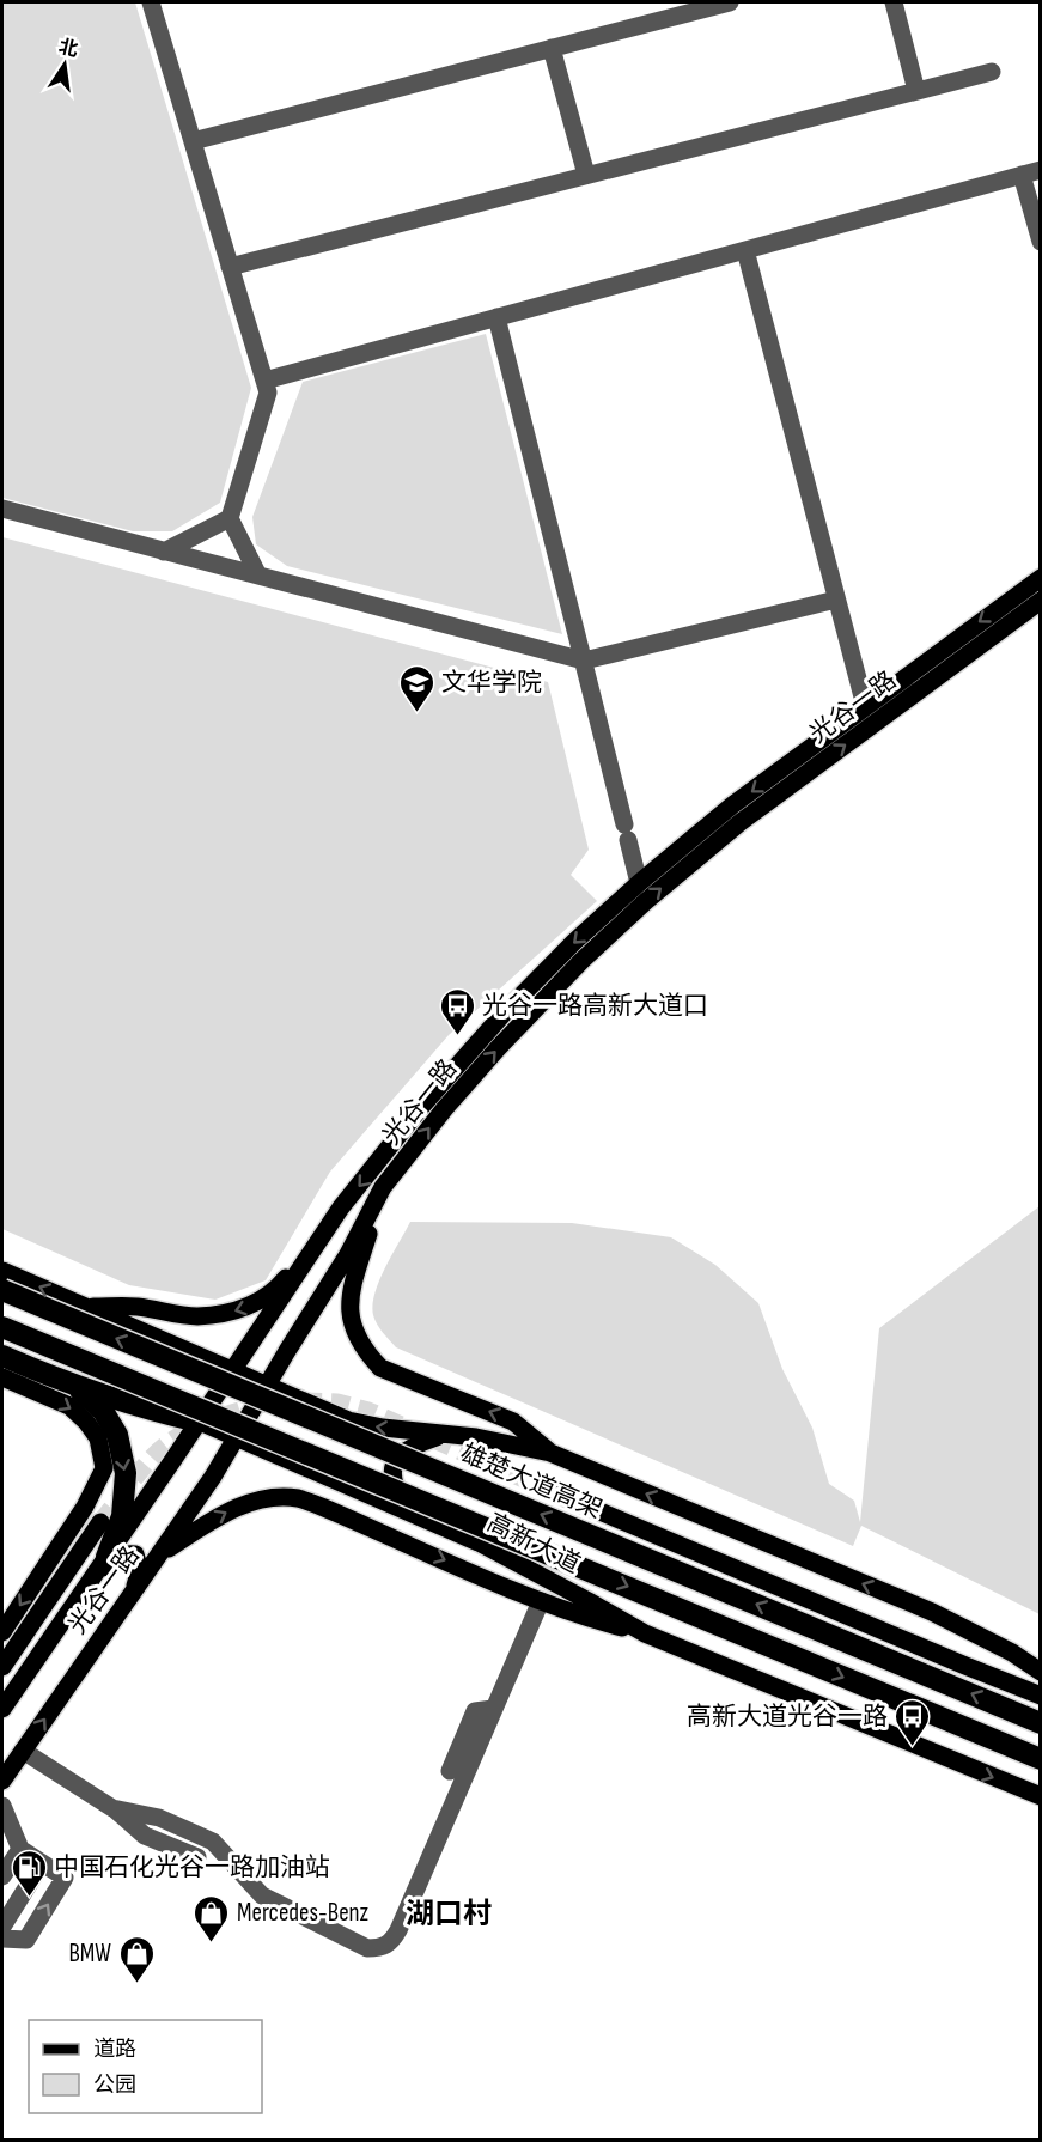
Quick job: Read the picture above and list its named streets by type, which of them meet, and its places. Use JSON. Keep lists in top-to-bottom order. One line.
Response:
{"streets":{"highway":["雄楚大道高架"],"main road":["光谷一路","高新大道"]},"crossings":[["光谷一路","高新大道"]],"districts":["湖口村"],"places":{"school or university":["文华学院"],"bus stop":["光谷一路高新大道口","高新大道光谷一路"],"fuel station":["中国石化光谷一路加油站"],"shop":["Mercedes-Benz","BMW"]},"legend":["道路","公园"],"north":"top"}
